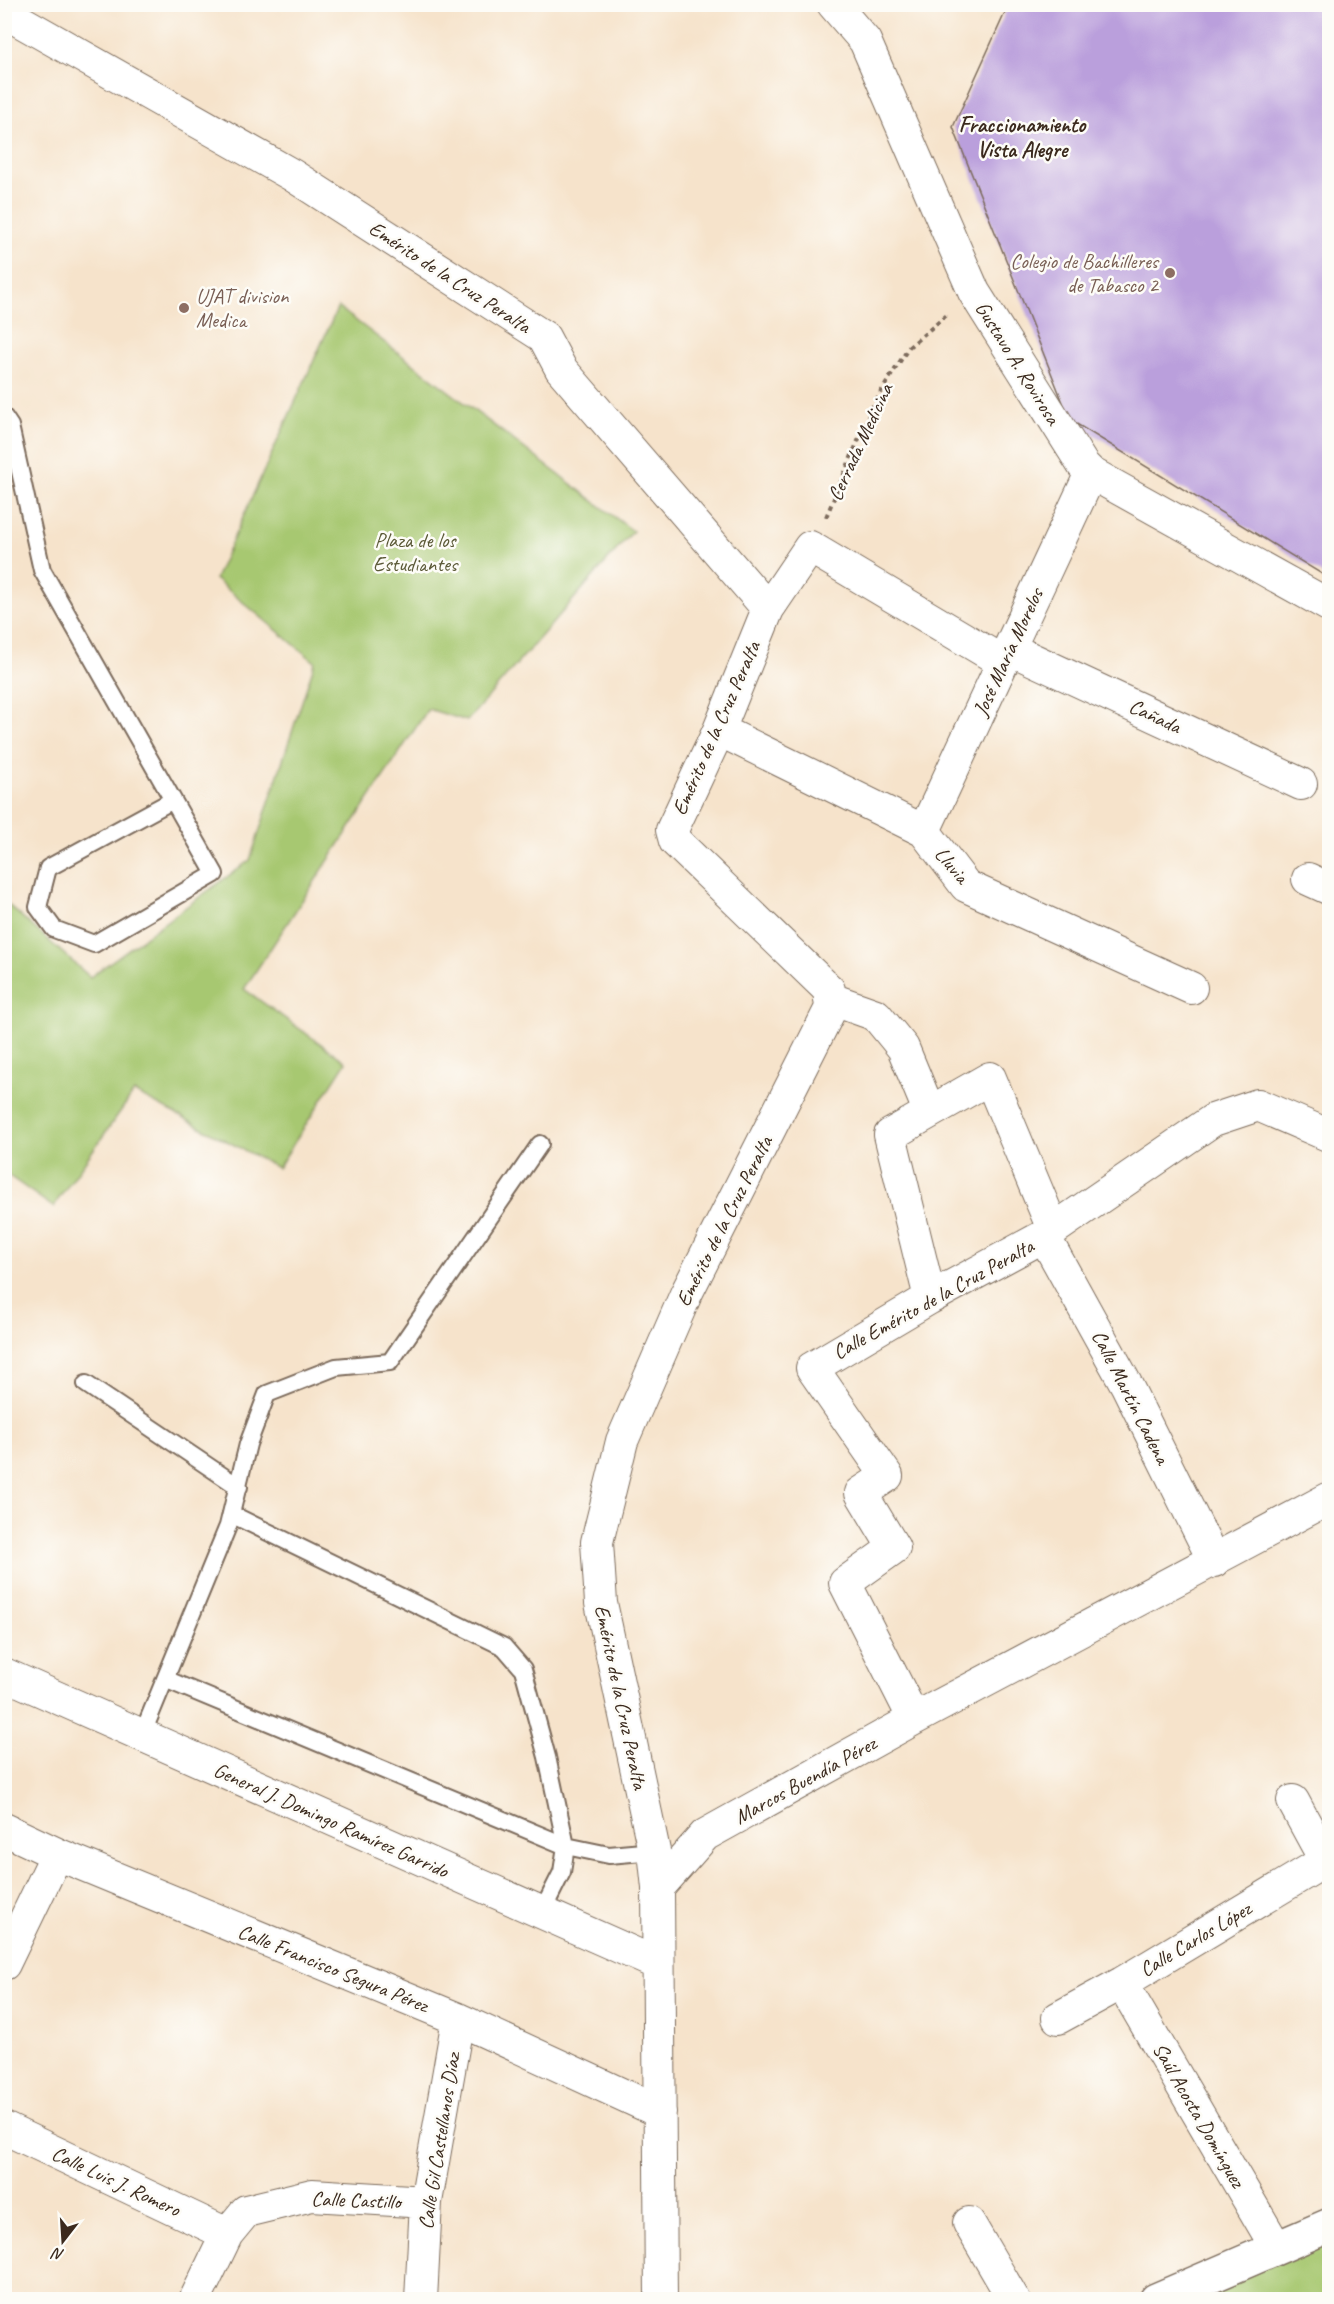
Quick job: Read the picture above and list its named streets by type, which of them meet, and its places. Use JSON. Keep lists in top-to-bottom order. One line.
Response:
{"streets":{"street":["Emérito de la Cruz Peralta","Gustavo A. Rovirosa","José María Morelos","Cañada","Lluvia","Calle Emérito de la Cruz Peralta","Calle Martín Cadena","Marcos Buendía Pérez","General J. Domingo Ramírez Garrido","Calle Carlos López","Calle Francisco Segura Pérez","Saúl Acosta Domínguez","Calle Gil Castellanos Díaz","Calle Luis J. Romero","Calle Castillo"],"path":["Cerrada Medicina"]},"crossings":[["Emérito de la Cruz Peralta","Lluvia"],["Emérito de la Cruz Peralta","Marcos Buendía Pérez"],["Gustavo A. Rovirosa","Cerrada Medicina"],["Gustavo A. Rovirosa","José María Morelos"],["Cerrada Medicina","Cañada"],["José María Morelos","Cañada"],["José María Morelos","Lluvia"],["Calle Emérito de la Cruz Peralta","Calle Martín Cadena"],["Calle Emérito de la Cruz Peralta","Marcos Buendía Pérez"],["Calle Martín Cadena","Marcos Buendía Pérez"],["Calle Carlos López","Saúl Acosta Domínguez"],["Calle Francisco Segura Pérez","Calle Gil Castellanos Díaz"],["Calle Gil Castellanos Díaz","Calle Castillo"],["Calle Luis J. Romero","Calle Castillo"]],"districts":["Fraccionamiento Vista Alegre"],"parks":["Plaza de los Estudiantes"],"places":["Colegio de Bachilleres de Tabasco 2","UJAT division Medica"],"north":"bottom"}
